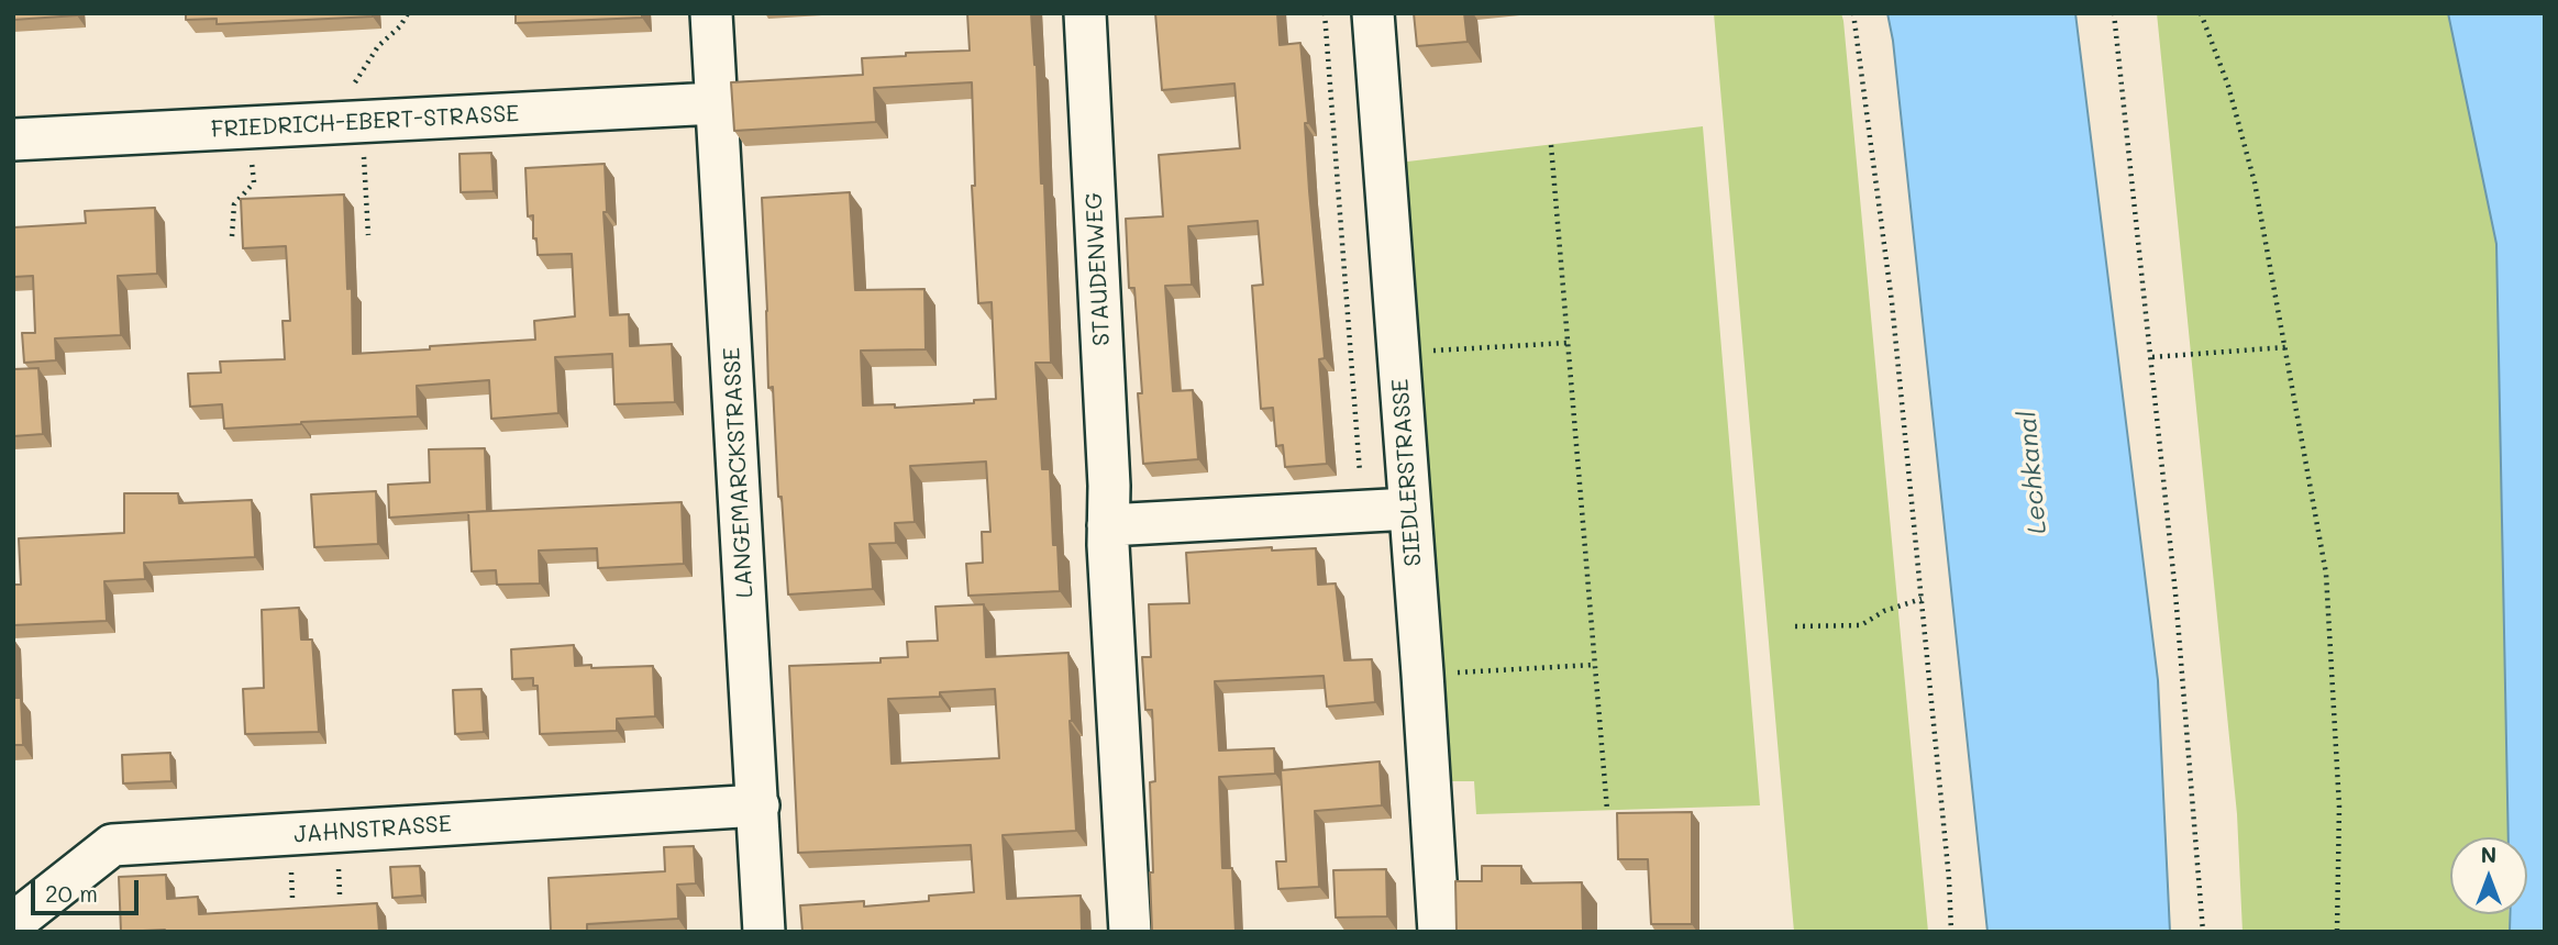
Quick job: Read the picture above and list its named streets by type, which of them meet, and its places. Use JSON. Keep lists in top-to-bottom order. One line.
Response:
{"streets":{"street":["FRIEDRICH-EBERT-STRASSE","STAUDENWEG","LANGEMARCKSTRASSE","SIEDLERSTRASSE","JAHNSTRASSE"]},"crossings":[["FRIEDRICH-EBERT-STRASSE","LANGEMARCKSTRASSE"],["LANGEMARCKSTRASSE","JAHNSTRASSE"]],"water":["Lechkanal"],"scale_bar":"20 m","north":"top"}
